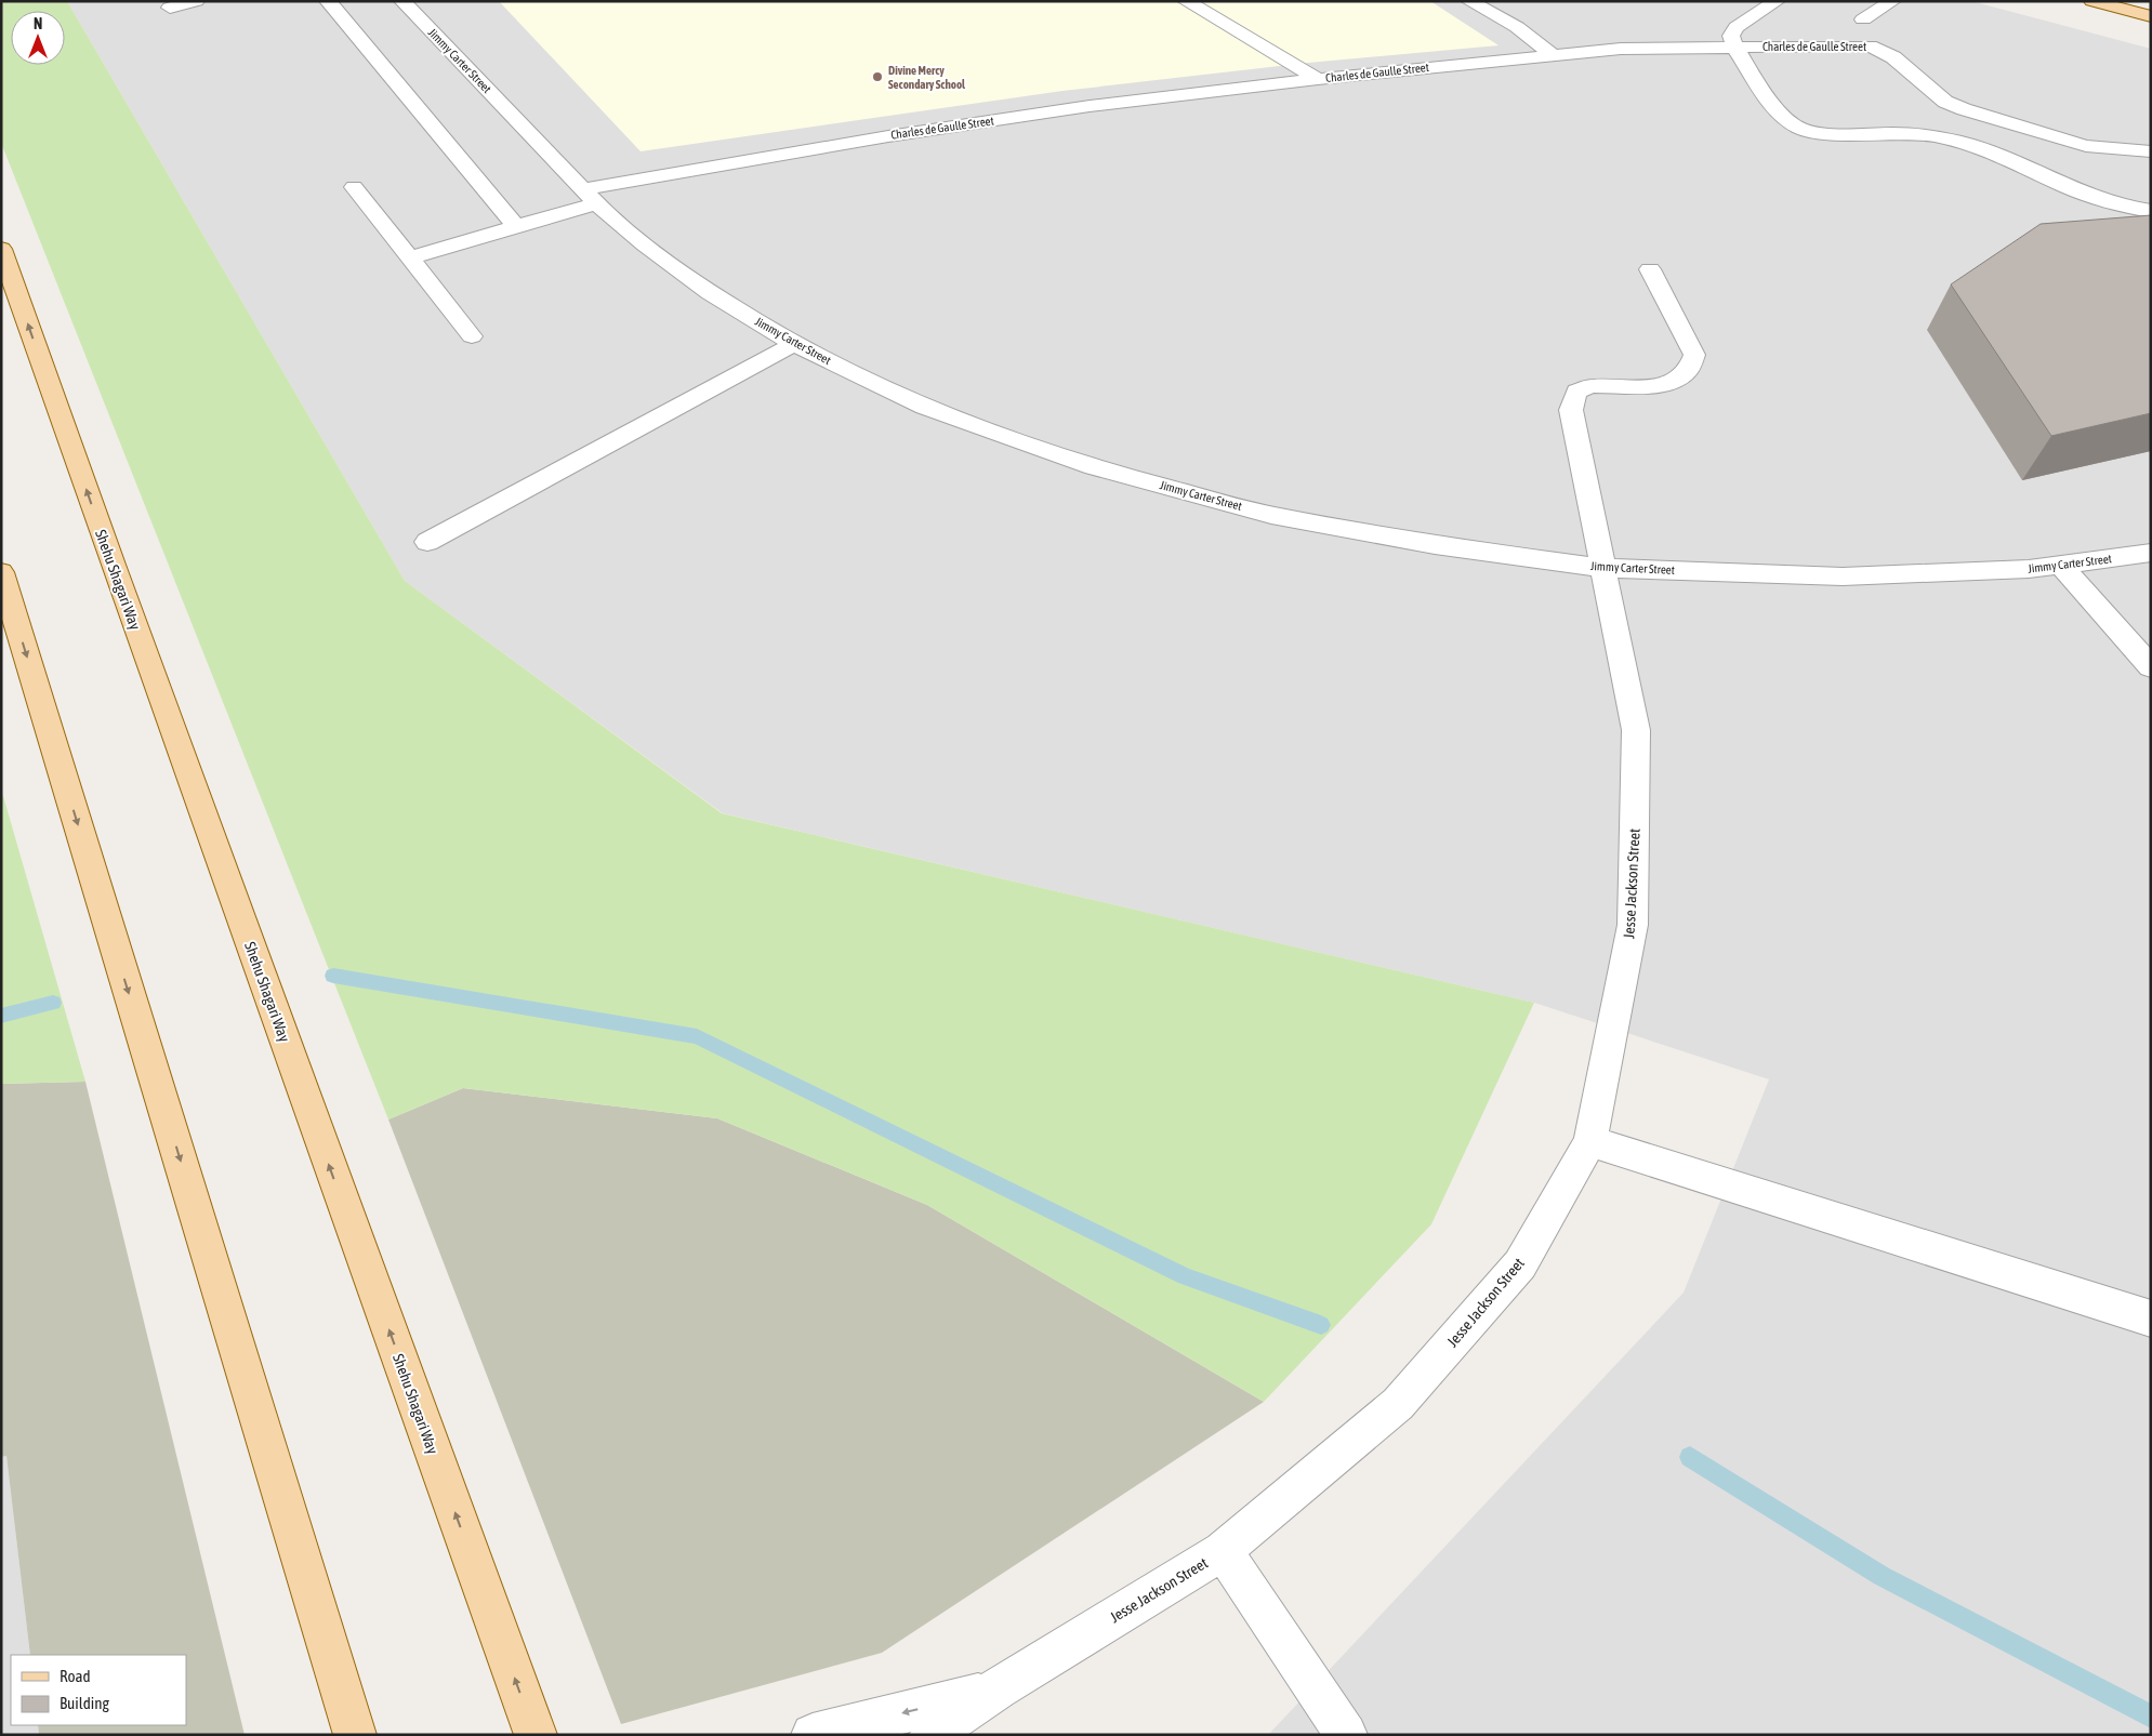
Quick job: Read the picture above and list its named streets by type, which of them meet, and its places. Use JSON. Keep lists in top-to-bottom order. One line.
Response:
{"streets":{"main road":["Shehu Shagari Way"],"street":["Charles de Gaulle Street","Jimmy Carter Street","Jesse Jackson Street"]},"crossings":[["Charles de Gaulle Street","Jimmy Carter Street"],["Jimmy Carter Street","Jesse Jackson Street"]],"places":["Divine Mercy Secondary School"],"legend":["Road","Building"],"north":"top"}
